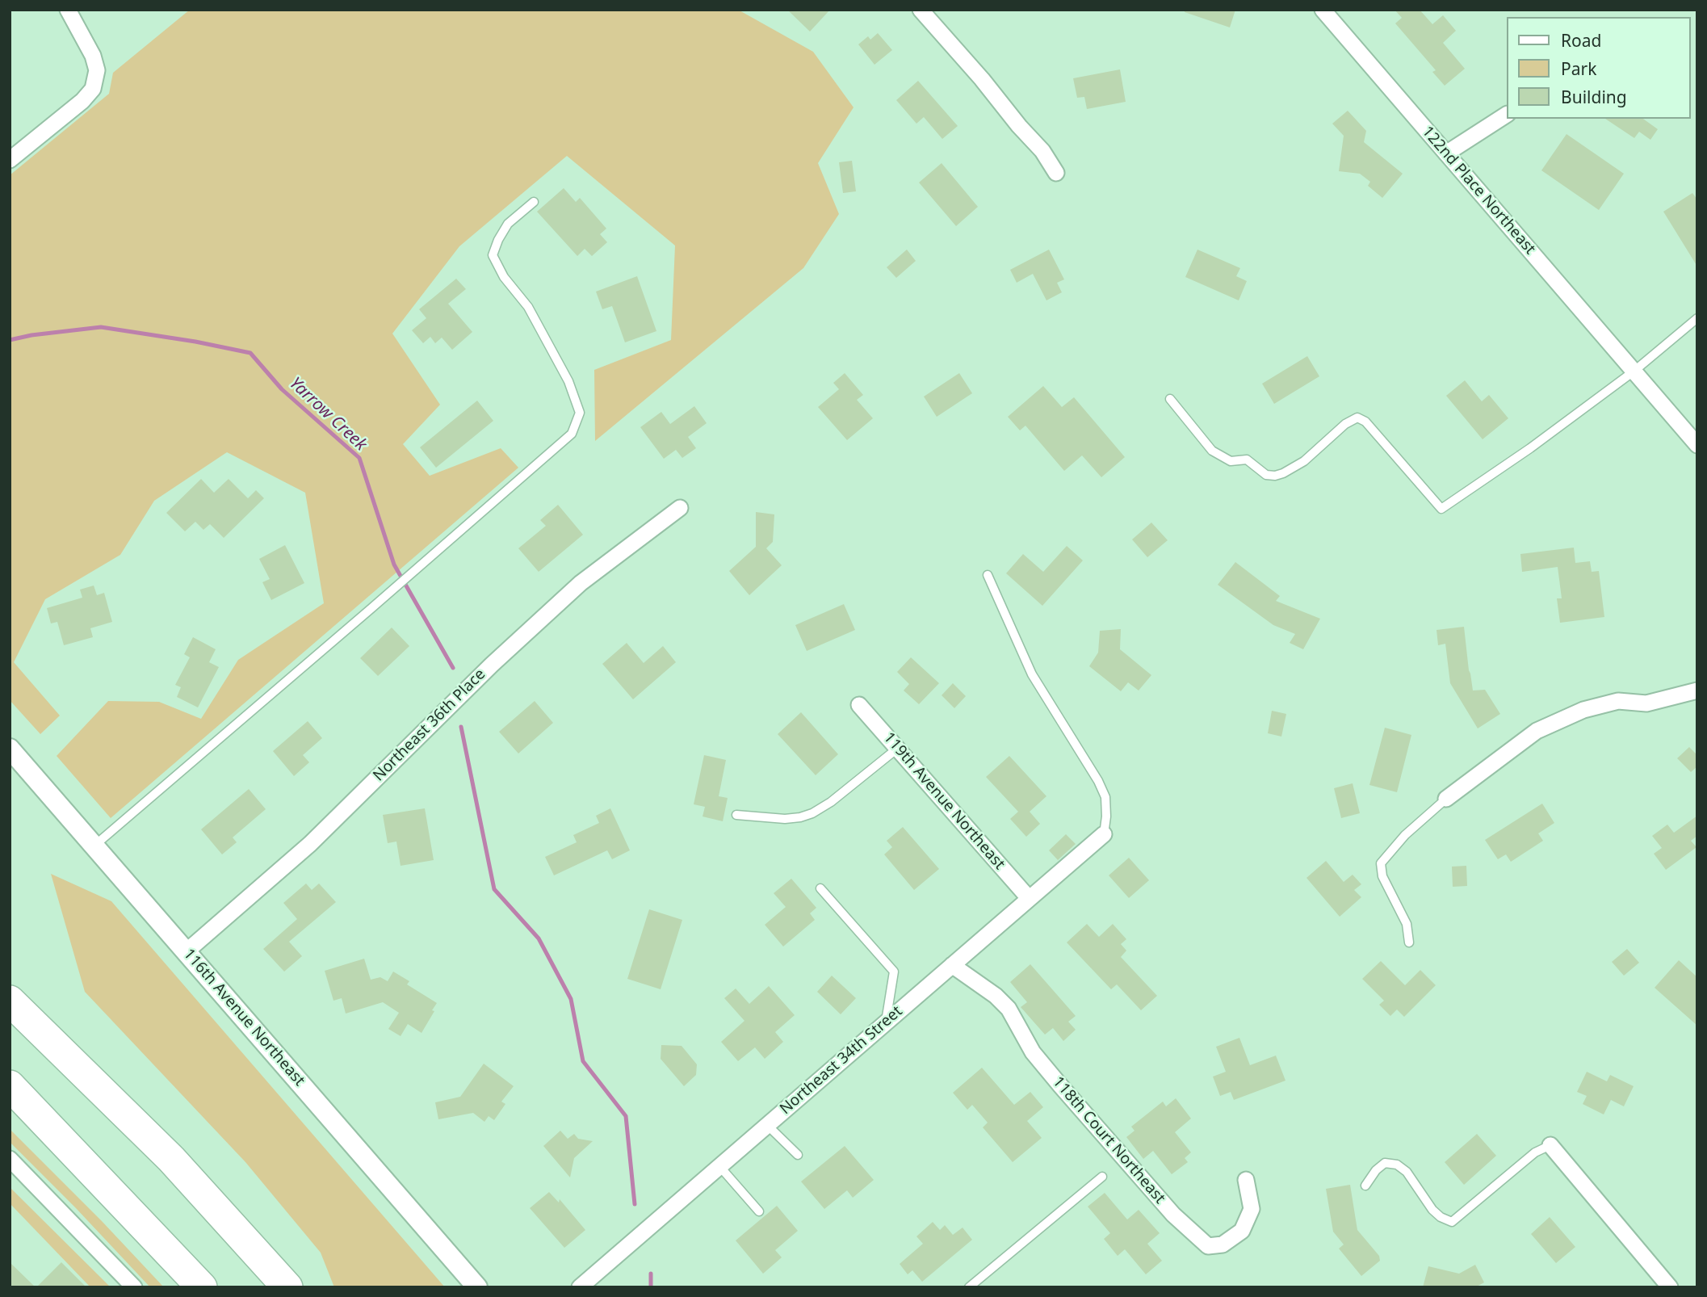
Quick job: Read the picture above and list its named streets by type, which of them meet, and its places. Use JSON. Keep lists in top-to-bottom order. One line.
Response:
{"streets":{"street":["122nd Place Northeast","Northeast 36th Place","119th Avenue Northeast","116th Avenue Northeast","Northeast 34th Street","118th Court Northeast"]},"crossings":[["Northeast 36th Place","116th Avenue Northeast"],["119th Avenue Northeast","Northeast 34th Street"],["Northeast 34th Street","118th Court Northeast"]],"water":["Yarrow Creek"],"legend":["Road","Park","Building"]}
